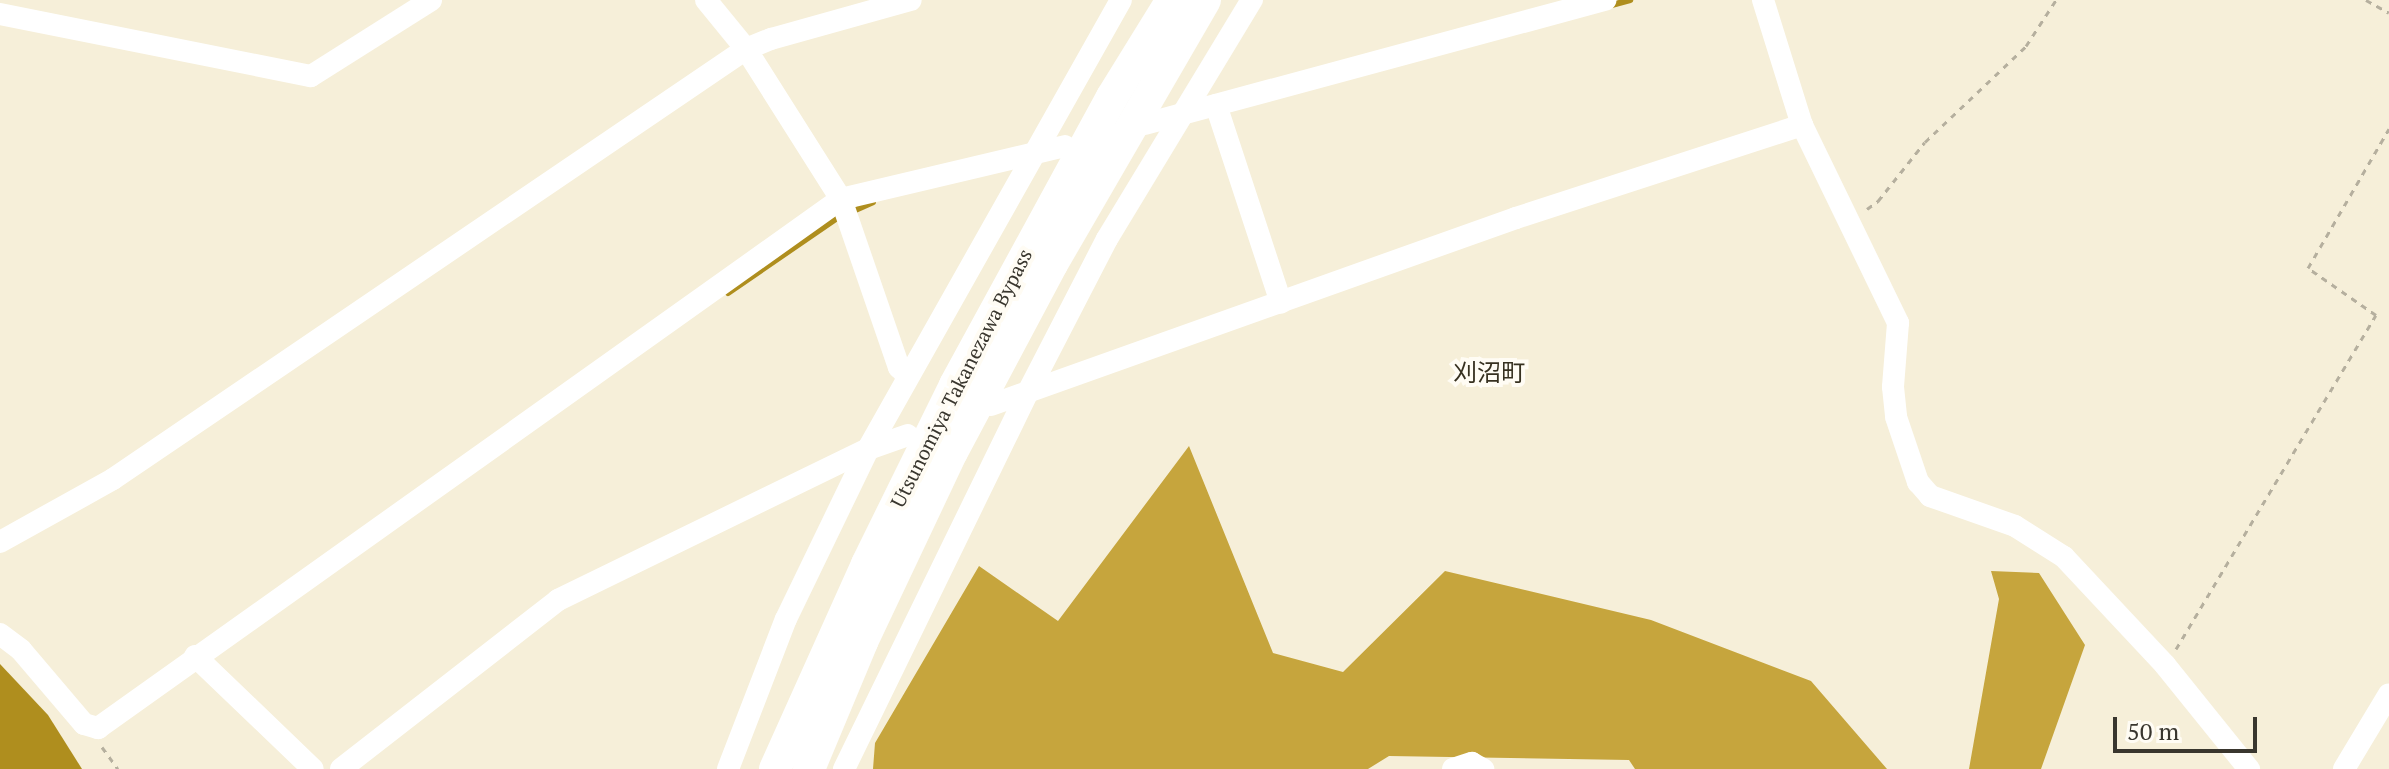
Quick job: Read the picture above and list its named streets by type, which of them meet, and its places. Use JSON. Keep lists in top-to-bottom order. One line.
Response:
{"streets":{"highway":["Utsunomiya Takanezawa Bypass"]},"districts":["刈沼町"],"scale_bar":"50 m"}
